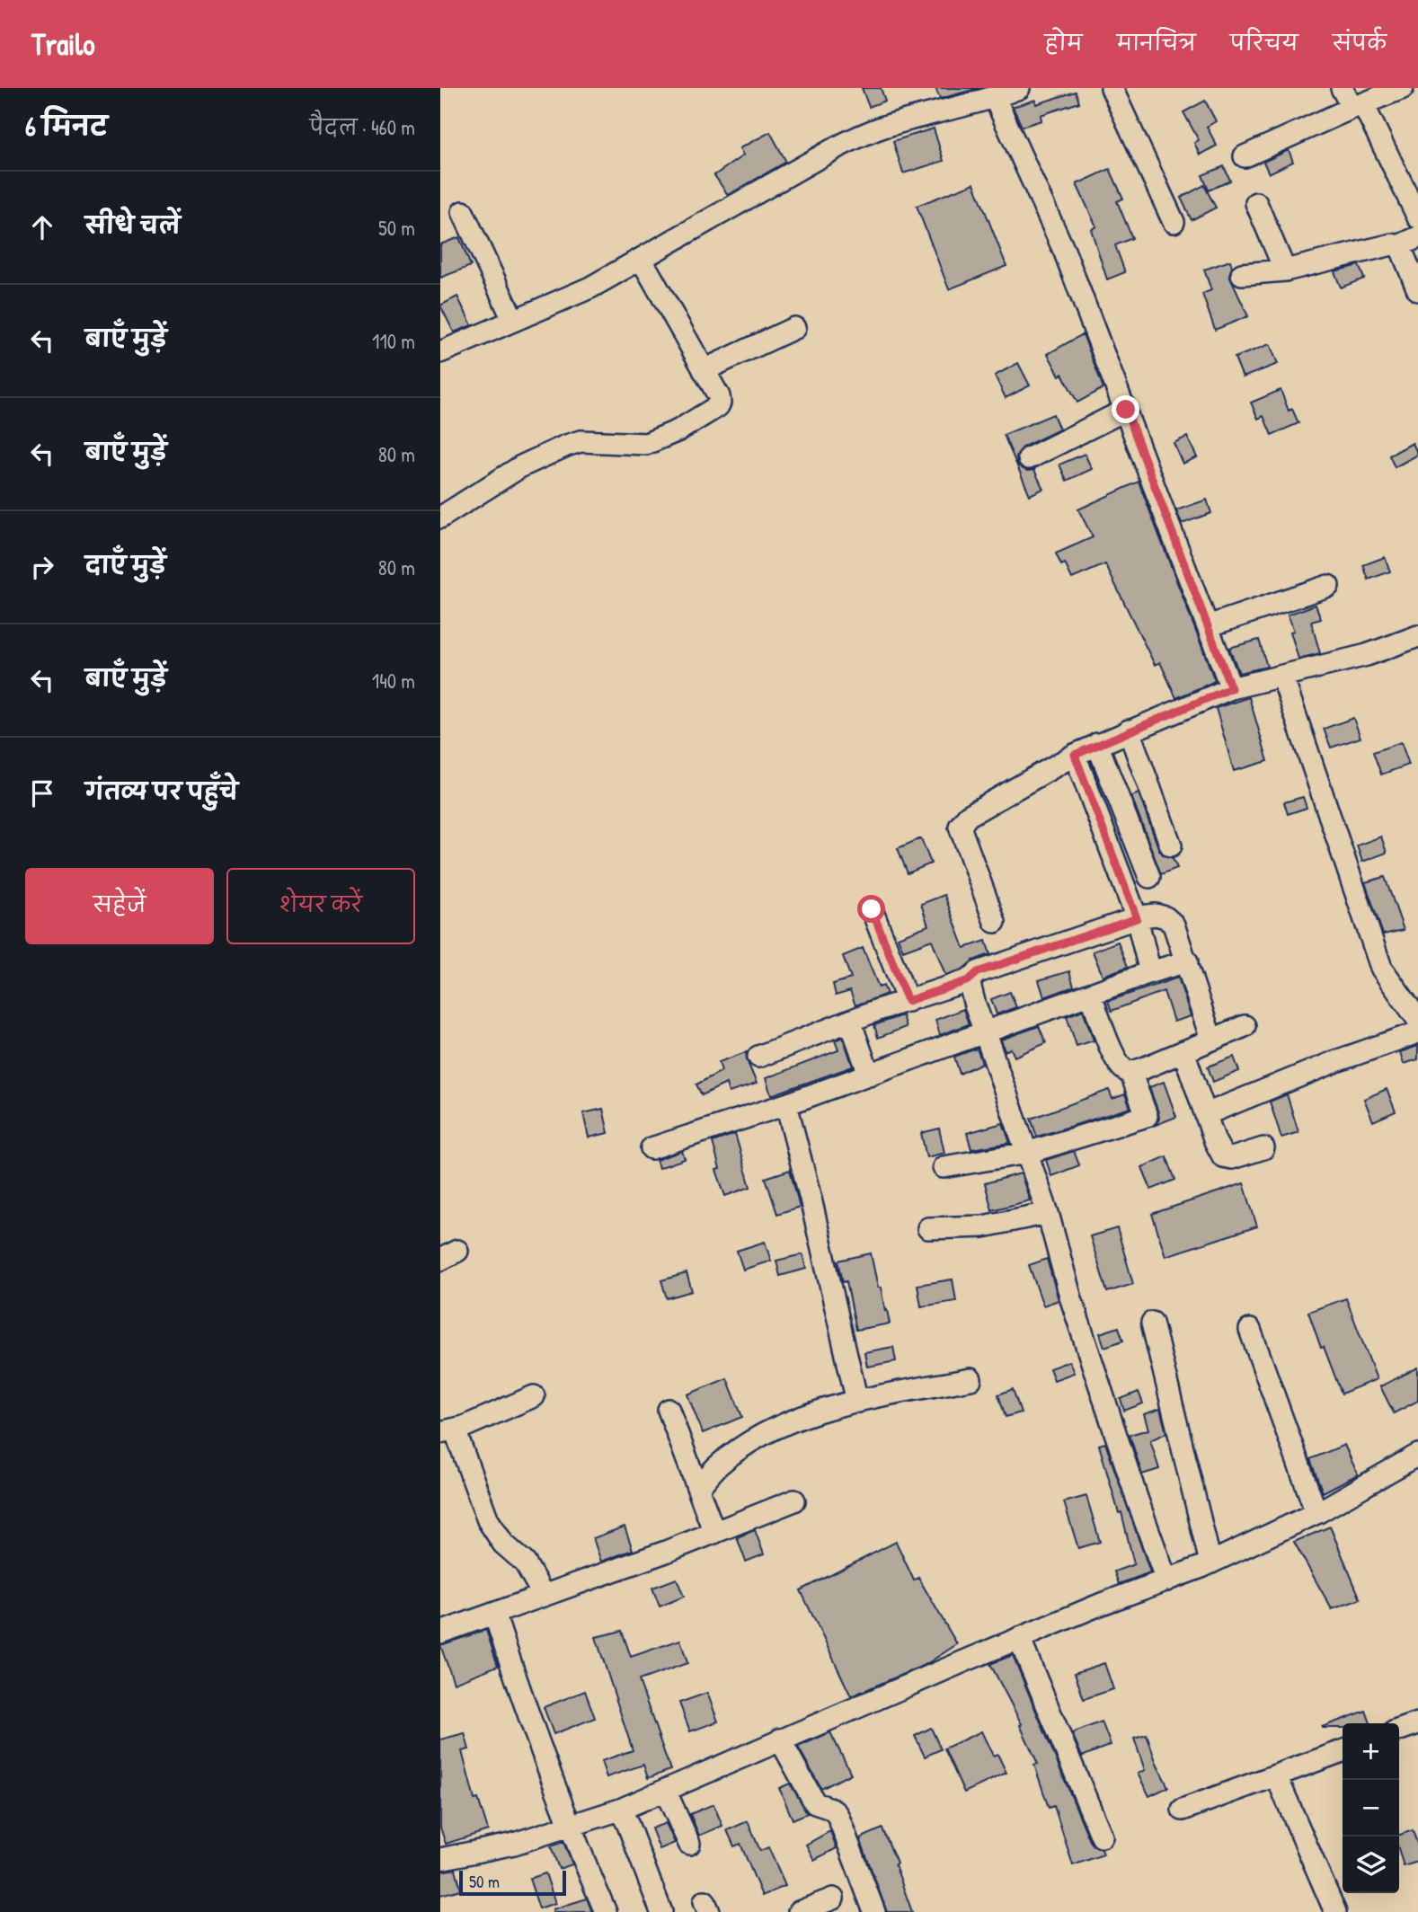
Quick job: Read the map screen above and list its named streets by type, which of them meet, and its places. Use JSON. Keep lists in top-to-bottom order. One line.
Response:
{"scale_bar":"50 m","page":{"header":"Trailo","nav":["होम","मानचित्र","परिचय","संपर्क"],"heading":["6 मिनट","पैदल · 460 m"],"list":[["सीधे चलें","50 m"],["बाएँ मुड़ें","110 m"],["बाएँ मुड़ें","80 m"],["दाएँ मुड़ें","80 m"],["बाएँ मुड़ें","140 m"],"गंतव्य पर पहुँचे"],"buttons":["सहेजें","शेयर करें"],"map_buttons":["+","−"],"scale":"50 m"}}
